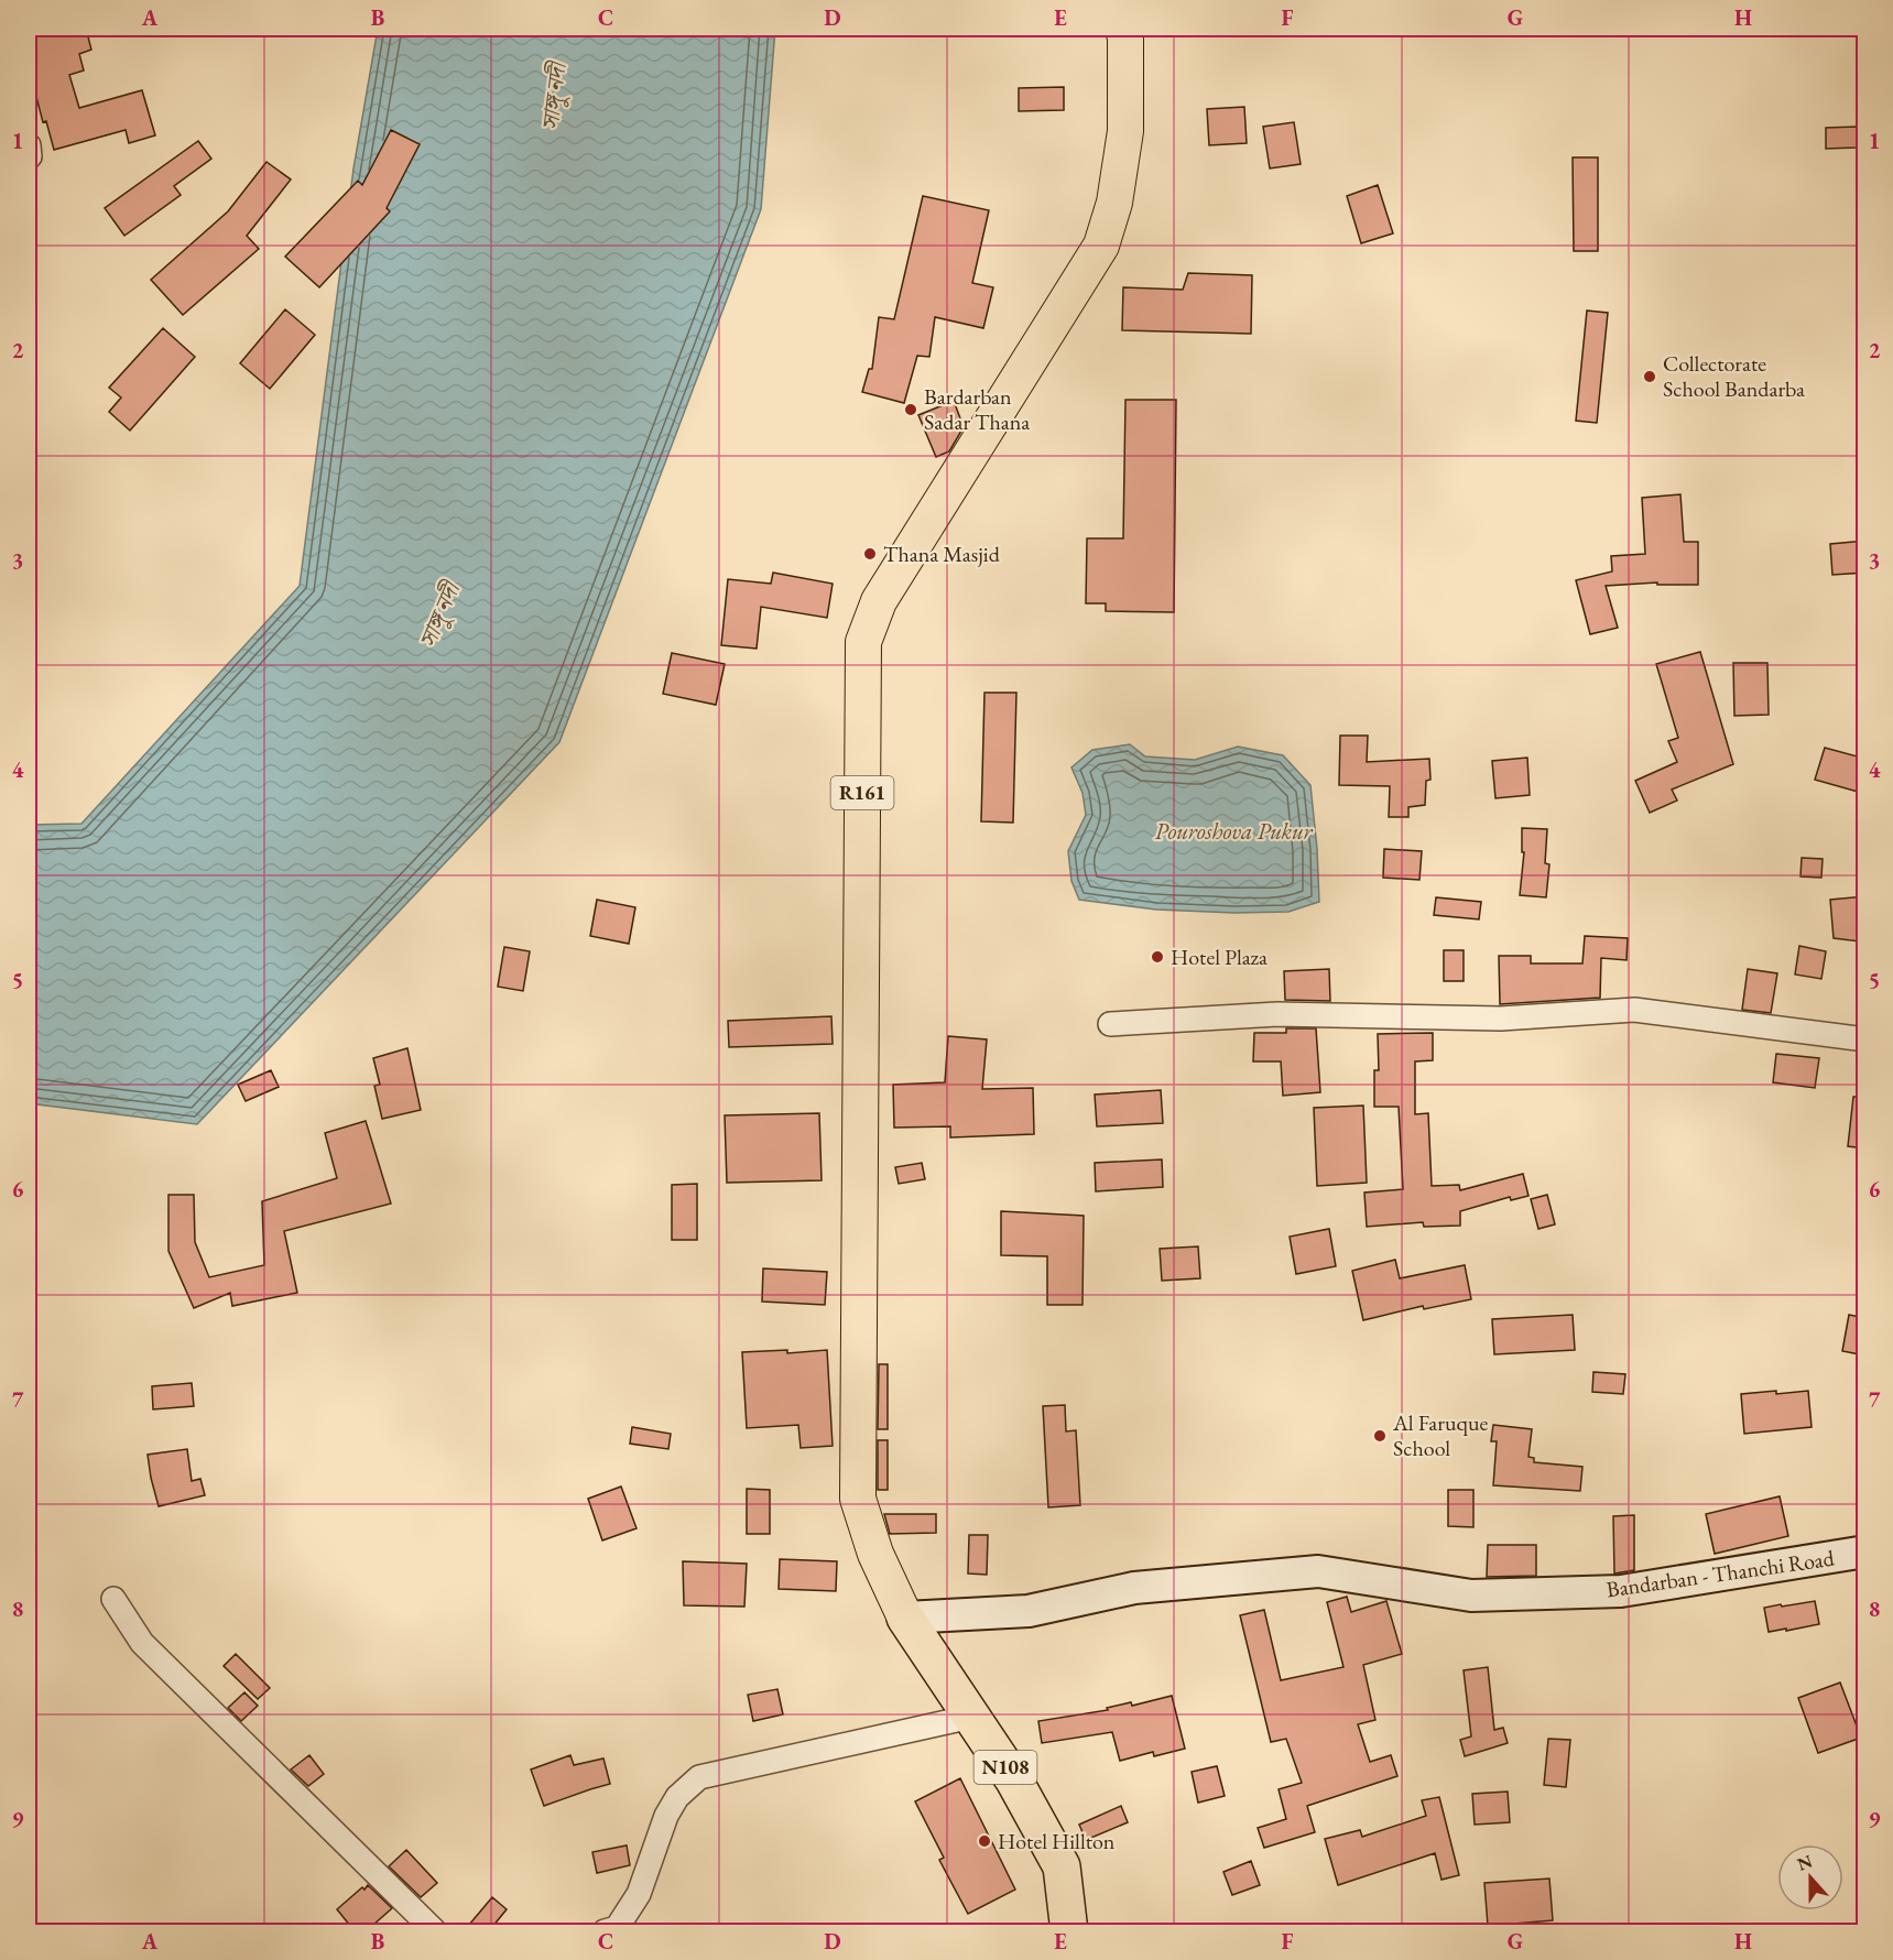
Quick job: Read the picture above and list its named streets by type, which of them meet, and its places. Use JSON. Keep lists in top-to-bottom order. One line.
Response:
{"streets":{"highway":["N108"],"main road":["R161","Bandarban - Thanchi Road"]},"crossings":[["R161","Bandarban - Thanchi Road"],["R161","N108"],["Bandarban - Thanchi Road","N108"]],"water":["সাঙ্গু নদী","Pouroshova Pukur"],"places":["Collectorate School Bandarba","Bardarban Sadar Thana","Thana Masjid","Hotel Plaza","Al Faruque School","Hotel Hillton"],"north":"top","grid":{"columns":["A","B","C","D","E","F","G","H"],"rows":["1","2","3","4","5","6","7","8","9"]}}
